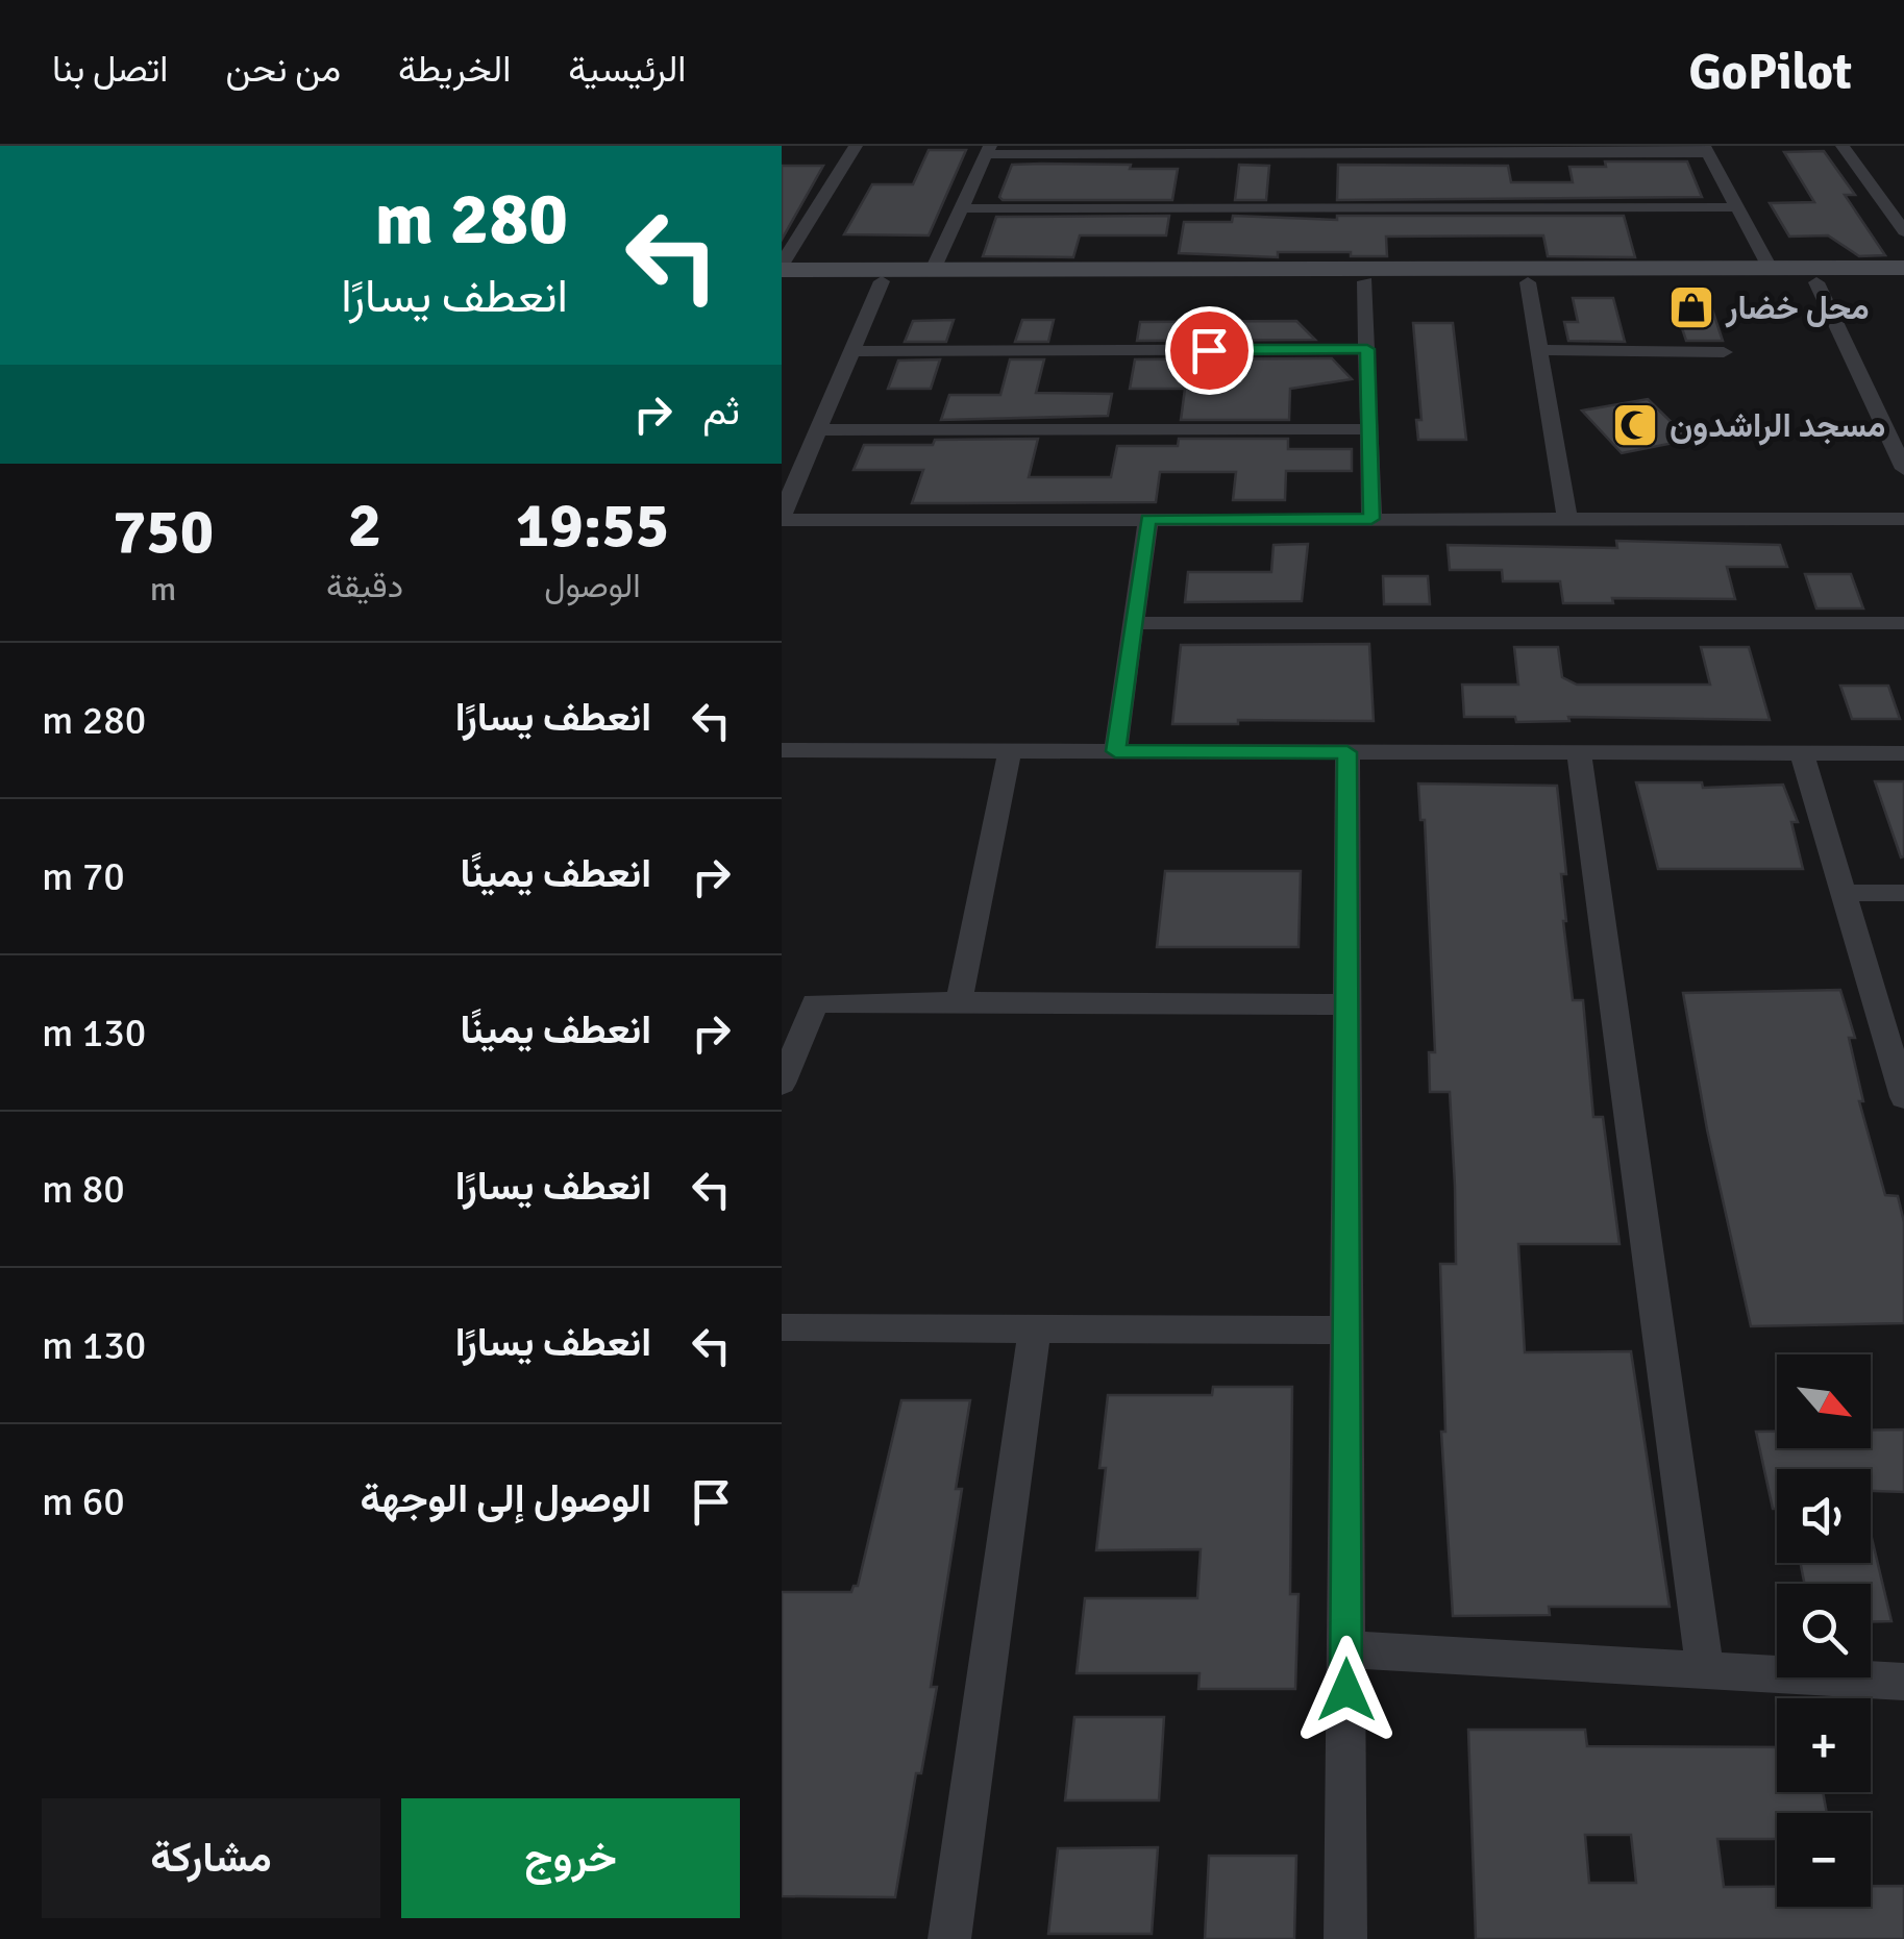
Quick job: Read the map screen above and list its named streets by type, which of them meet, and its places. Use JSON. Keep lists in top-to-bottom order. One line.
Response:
{"places":{"shop":["محل خضار"],"mosque":["مسجد الراشدون"]},"north":"bottom right","page":{"header":"GoPilot","nav":["الرئيسية","الخريطة","من نحن","اتصل بنا"],"turn":["280 m","انعطف يسارًا"],"then":"ثم","eta":["19:55","الوصول","2","دقيقة","750","m"],"list":[{"name":"انعطف يسارًا","value":"280 m"},{"name":"انعطف يمينًا","value":"70 m"},{"name":"انعطف يمينًا","value":"130 m"},{"name":"انعطف يسارًا","value":"80 m"},{"name":"انعطف يسارًا","value":"130 m"},{"name":"الوصول إلى الوجهة","value":"60 m"}],"map_buttons":["+","−"],"buttons":["خروج","مشاركة"]}}
